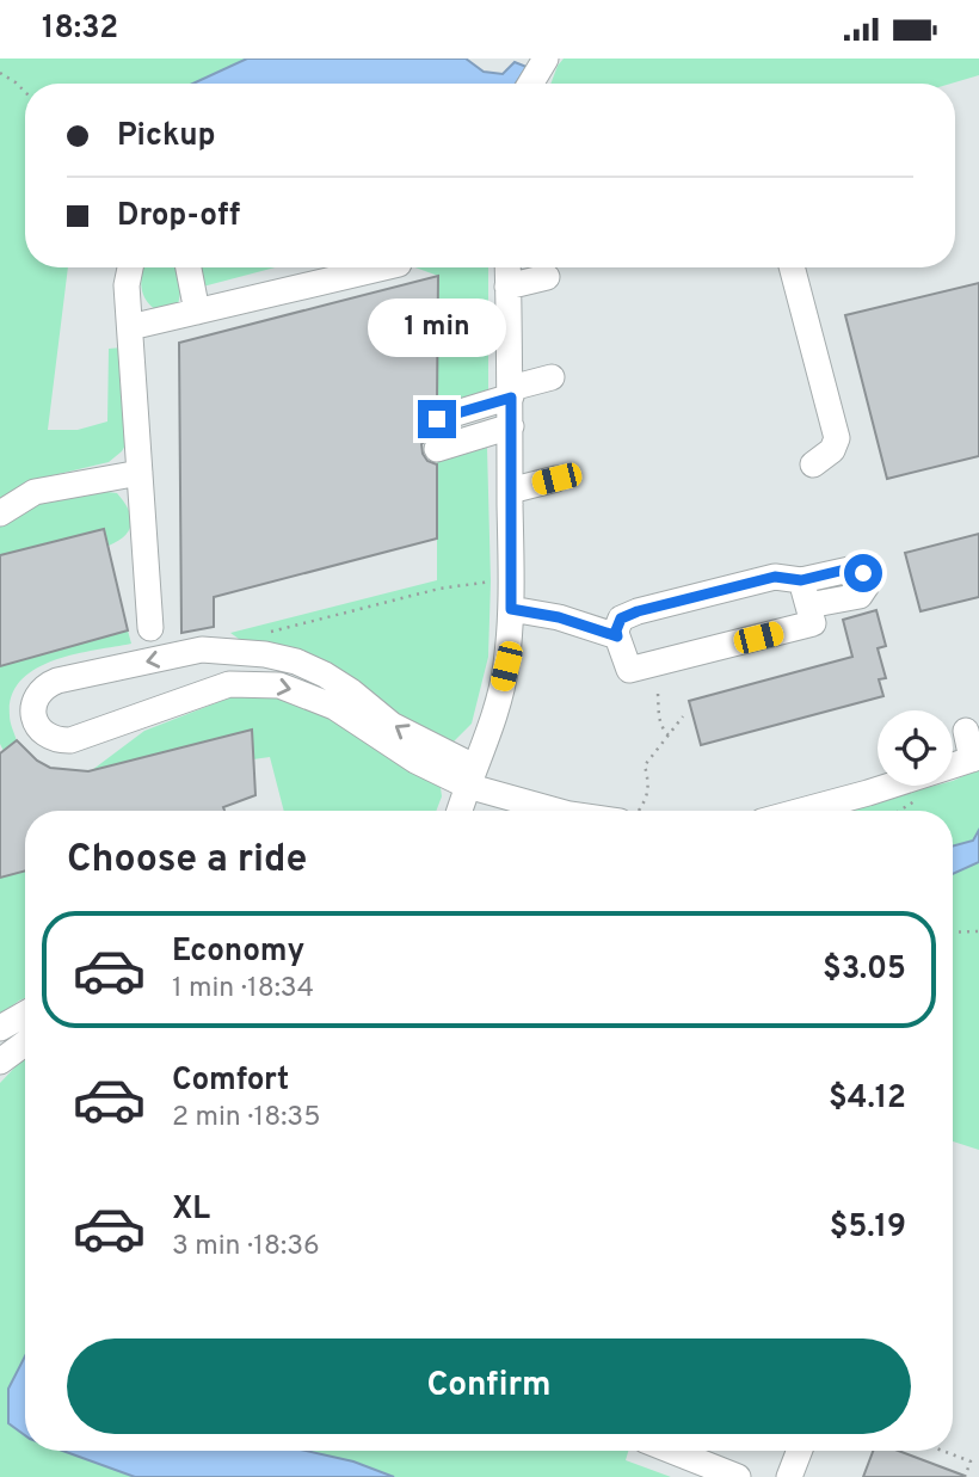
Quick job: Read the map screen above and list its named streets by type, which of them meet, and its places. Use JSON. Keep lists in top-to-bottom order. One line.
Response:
{"page":{"status":"18:32","banner":["Pickup","Drop-off"],"bubble":"1 min","heading":"Choose a ride","list":[{"name":"Economy","note":"1 min · 18:34","value":"$3.05"},{"name":"Comfort","note":"2 min · 18:35","value":"$4.12"},{"name":"XL","note":"3 min · 18:36","value":"$5.19"}],"buttons":"Confirm"}}
